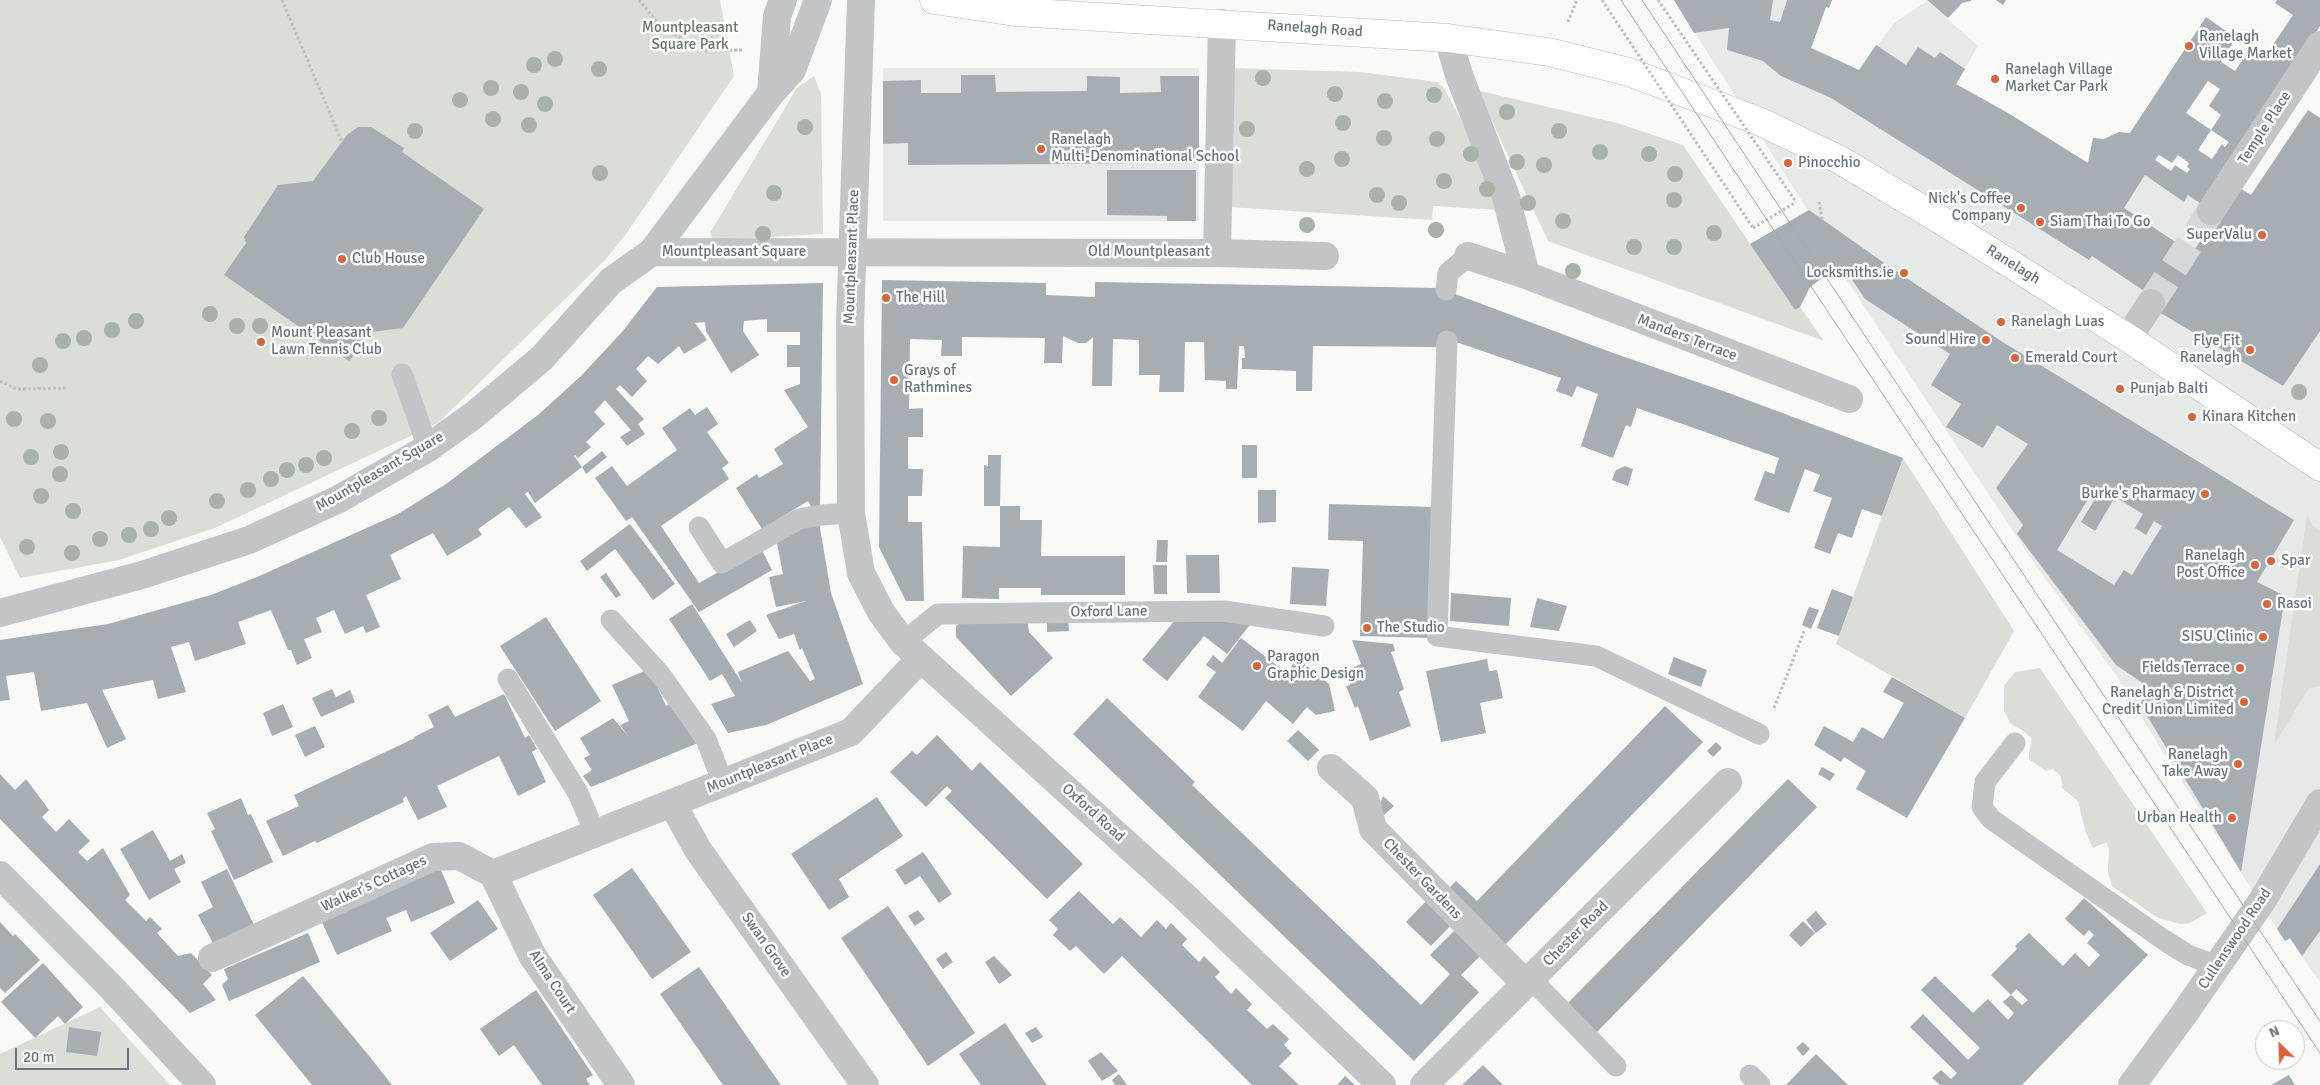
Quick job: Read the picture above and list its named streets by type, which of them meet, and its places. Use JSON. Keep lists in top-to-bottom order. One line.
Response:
{"streets":{"main road":["Ranelagh Road","Ranelagh"],"street":["Temple Place","Mountpleasant Square","Old Mountpleasant","Mountpleasant Place","Manders Terrace","Oxford Road","Chester Gardens","Walker's Cottages","Chester Road","Cullenswood Road","Swan Grove","Alma Court"],"lane":["Oxford Lane"]},"crossings":[["Ranelagh Road","Old Mountpleasant"],["Ranelagh Road","Ranelagh"],["Mountpleasant Square","Old Mountpleasant"],["Mountpleasant Square","Mountpleasant Place"],["Old Mountpleasant","Mountpleasant Place"],["Mountpleasant Place","Oxford Lane"],["Mountpleasant Place","Oxford Road"],["Mountpleasant Place","Swan Grove"],["Oxford Lane","Oxford Road"],["Chester Gardens","Chester Road"],["Walker's Cottages","Alma Court"]],"parks":["Mountpleasant Square Park"],"places":["Ranelagh Village Market","Ranelagh Village Market Car Park","Ranelagh Multi-Denominational School","Pinocchio","Nick's Coffee Company","Siam Thai To Go","SuperValu","Club House","Locksmiths.ie","The Hill","Ranelagh Luas","Sound Hire","Mount Pleasant Lawn Tennis Club","Flye Fit Ranelagh","Emerald Court","Grays of Rathmines","Punjab Balti","Kinara Kitchen","Burke's Pharmacy","Spar","Ranelagh Post Office","Rasoi","The Studio","SISU Clinic","Paragon Graphic Design","Fields Terrace","Ranelagh & District Credit Union Limited","Ranelagh Take Away","Urban Health"],"scale_bar":"20 m","north":"top left"}
